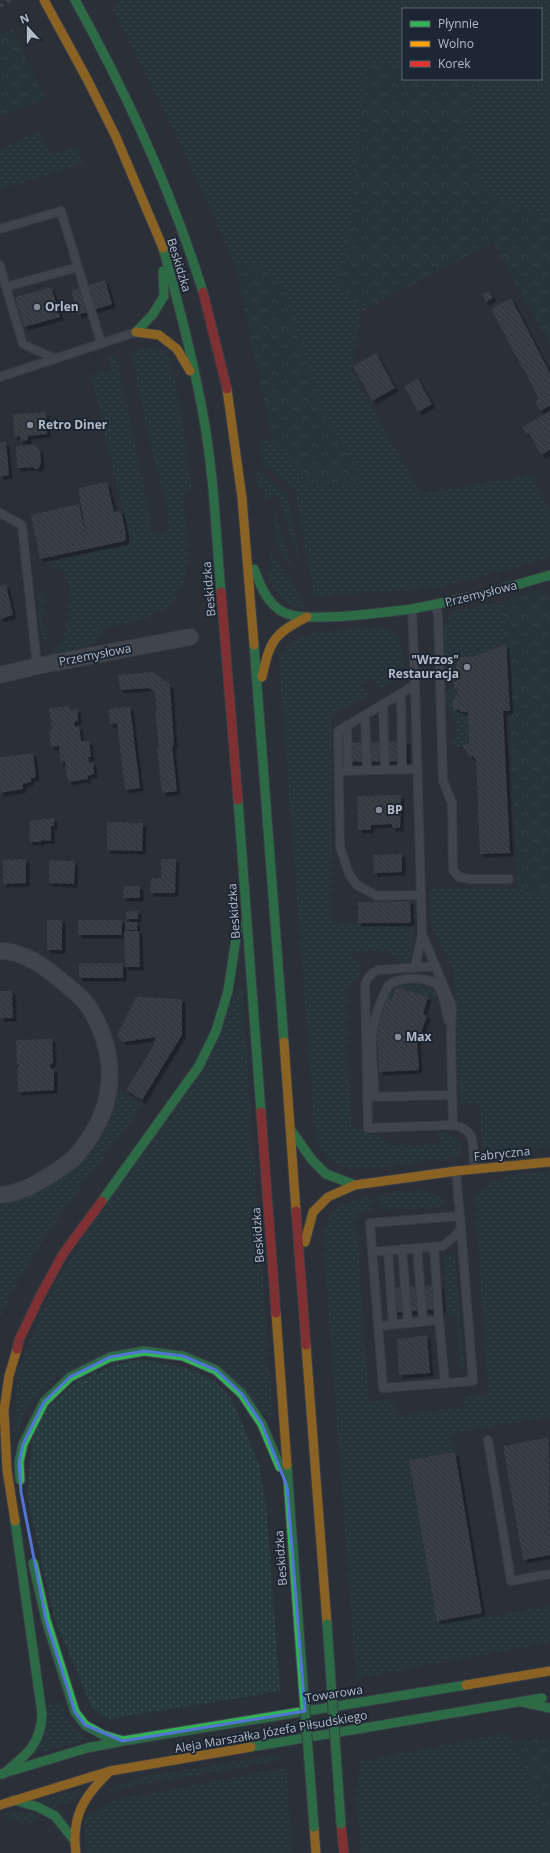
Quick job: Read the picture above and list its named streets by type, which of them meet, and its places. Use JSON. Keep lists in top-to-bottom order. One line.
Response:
{"streets":{"main road":["Beskidzka","Przemysłowa","Fabryczna","Towarowa","Aleja Marszałka Józefa Piłsudskiego"]},"places":["Orlen","Retro Diner","\"Wrzos\" Restauracja","BP","Max"],"legend":["Płynnie","Wolno","Korek"],"north":"top"}
